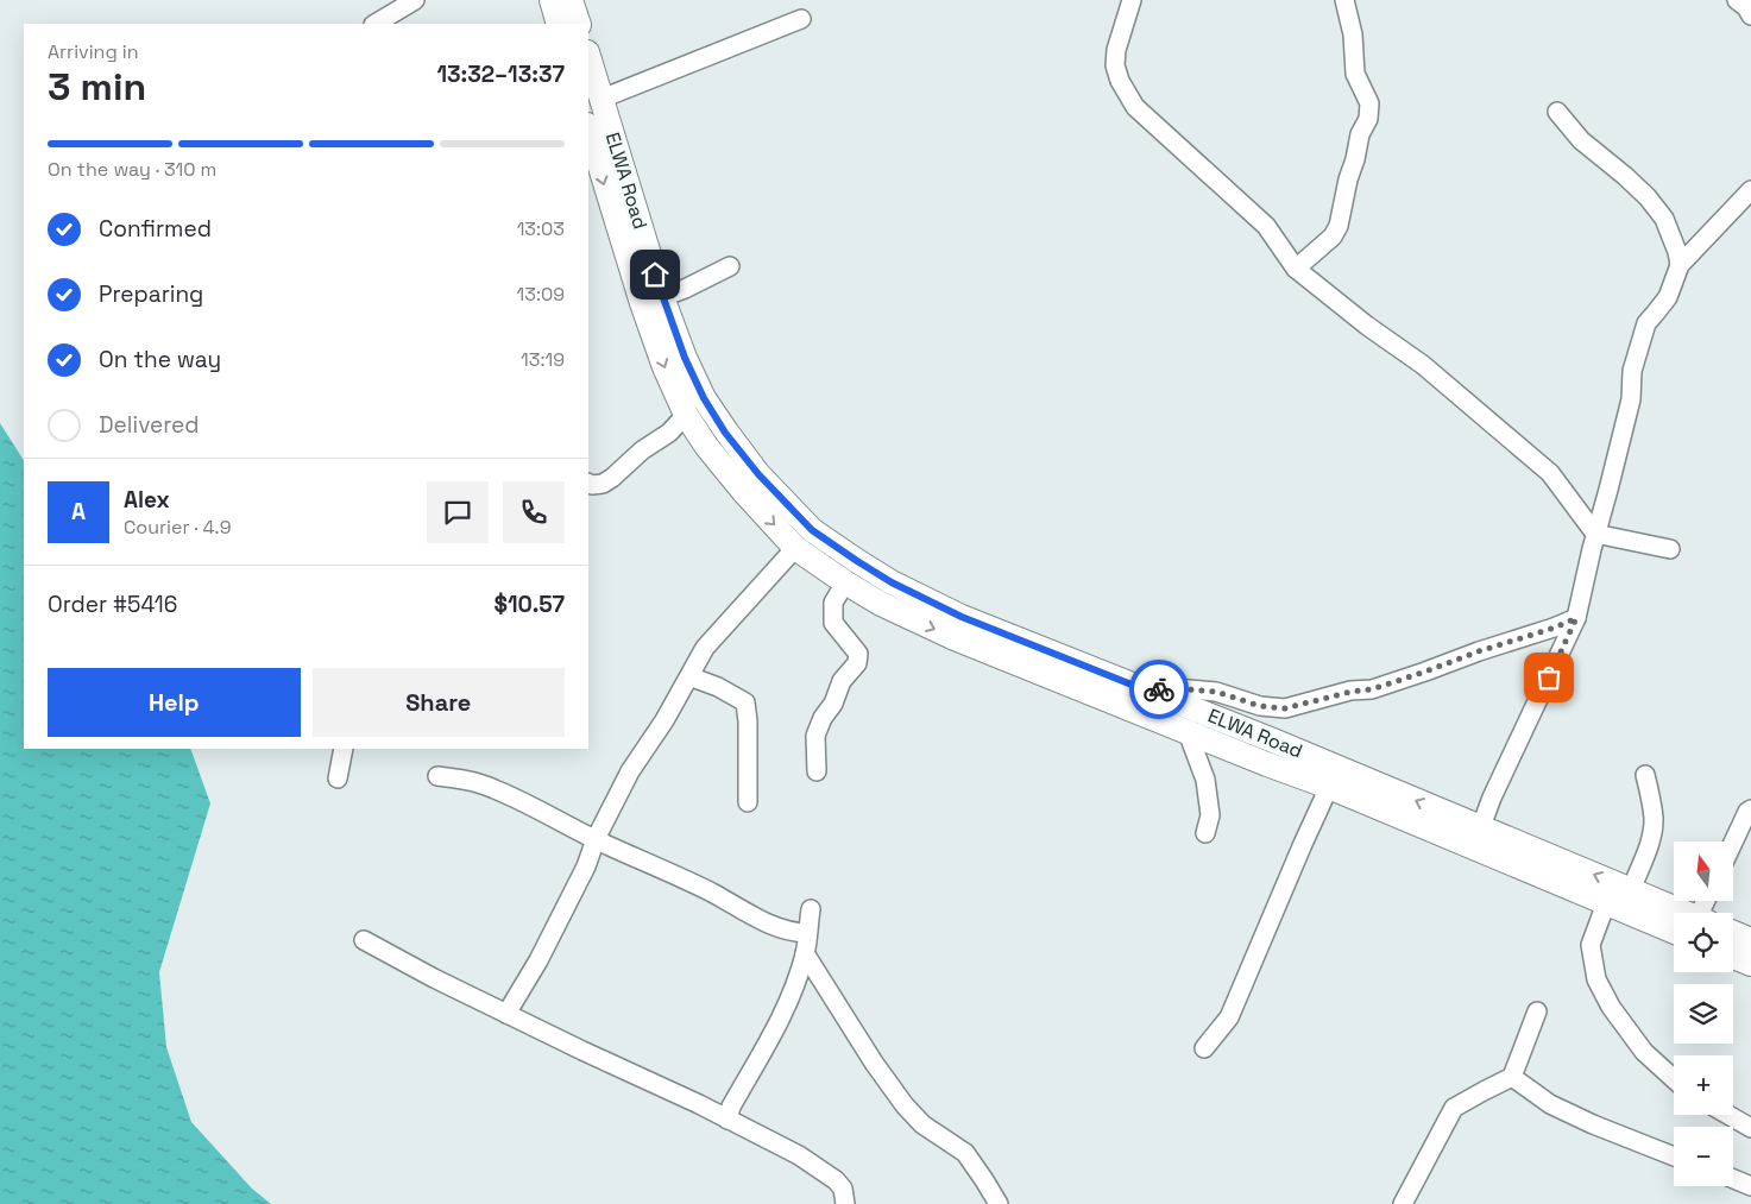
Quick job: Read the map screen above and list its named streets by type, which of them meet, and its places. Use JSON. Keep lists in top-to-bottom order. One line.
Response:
{"streets":{"main road":["ELWA Road"]},"north":"top","page":{"heading":["3 min","Arriving in","13:32–13:37"],"panel":["Alex","Courier · 4.9","Order #5416","$10.57"],"bar":"On the way · 310 m","list":[["Confirmed","13:03"],["Preparing","13:09"],["On the way","13:19"],"Delivered"],"round":"A","buttons":["Help","Share"],"map_buttons":["+","−"]}}
